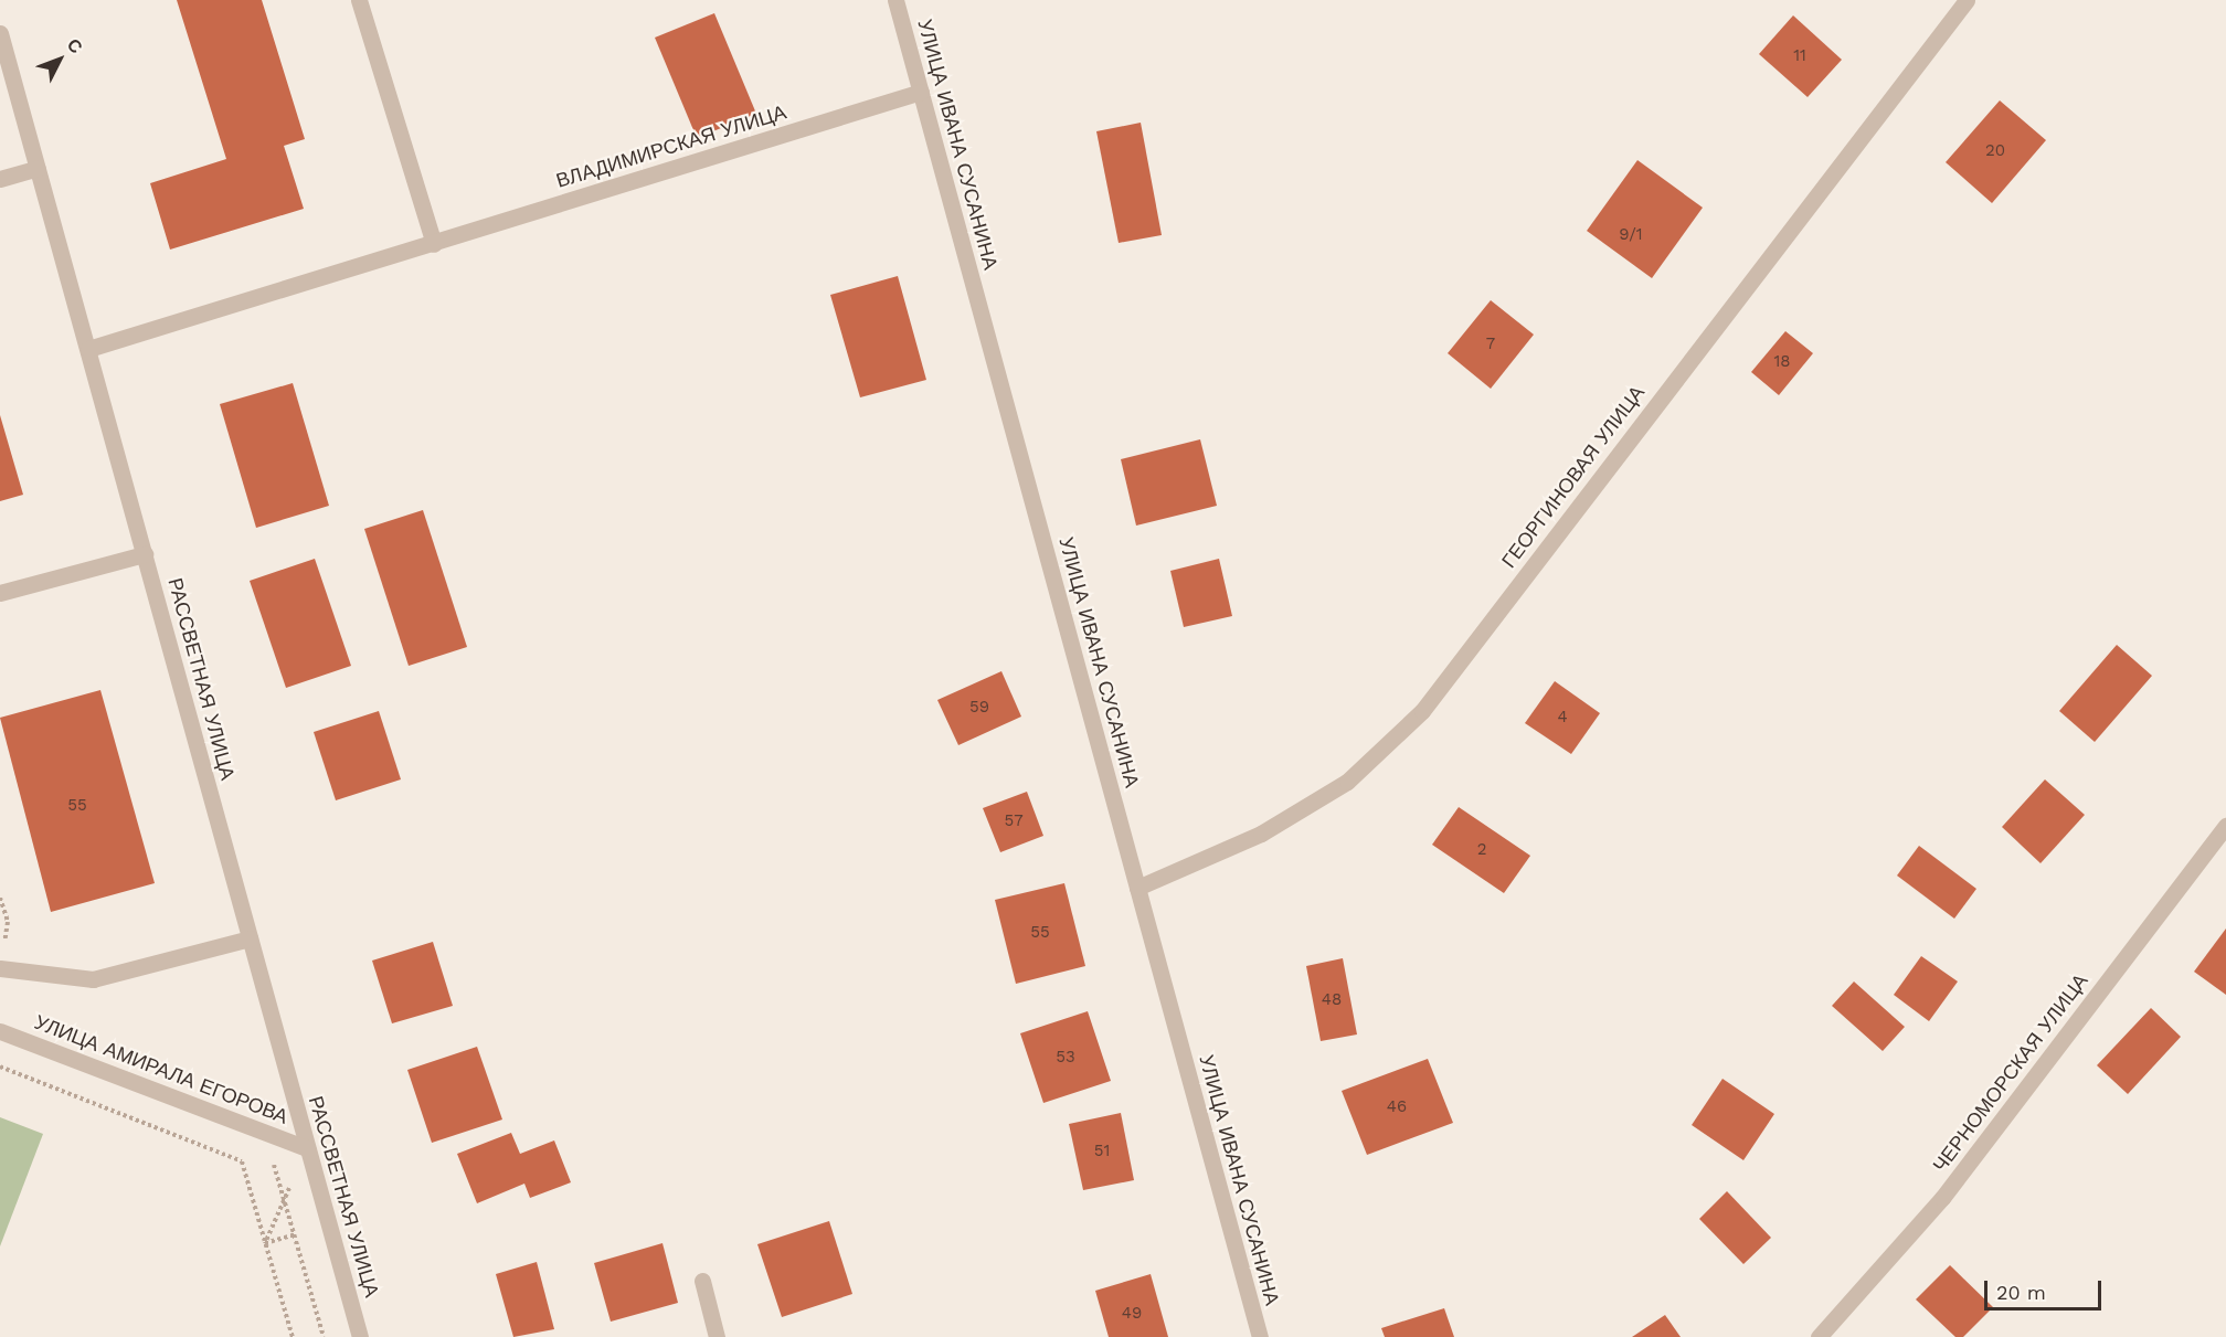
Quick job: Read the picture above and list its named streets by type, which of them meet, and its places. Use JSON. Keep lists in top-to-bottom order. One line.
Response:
{"streets":{"street":["УЛИЦА ИВАНА СУСАНИНА","ВЛАДИМИРСКАЯ УЛИЦА","ГЕОРГИНОВАЯ УЛИЦА","РАССВЕТНАЯ УЛИЦА","УЛИЦА АМИРАЛА ЕГОРОВА","ЧЕРНОМОРСКАЯ УЛИЦА"]},"crossings":[["УЛИЦА ИВАНА СУСАНИНА","ВЛАДИМИРСКАЯ УЛИЦА"],["УЛИЦА ИВАНА СУСАНИНА","ГЕОРГИНОВАЯ УЛИЦА"],["ВЛАДИМИРСКАЯ УЛИЦА","РАССВЕТНАЯ УЛИЦА"],["РАССВЕТНАЯ УЛИЦА","УЛИЦА АМИРАЛА ЕГОРОВА"]],"house_numbers":["11","20","9/1","7","18","59","4","55","57","2","55","48","53","46","51","49"],"scale_bar":"20 m","north":"top right"}
